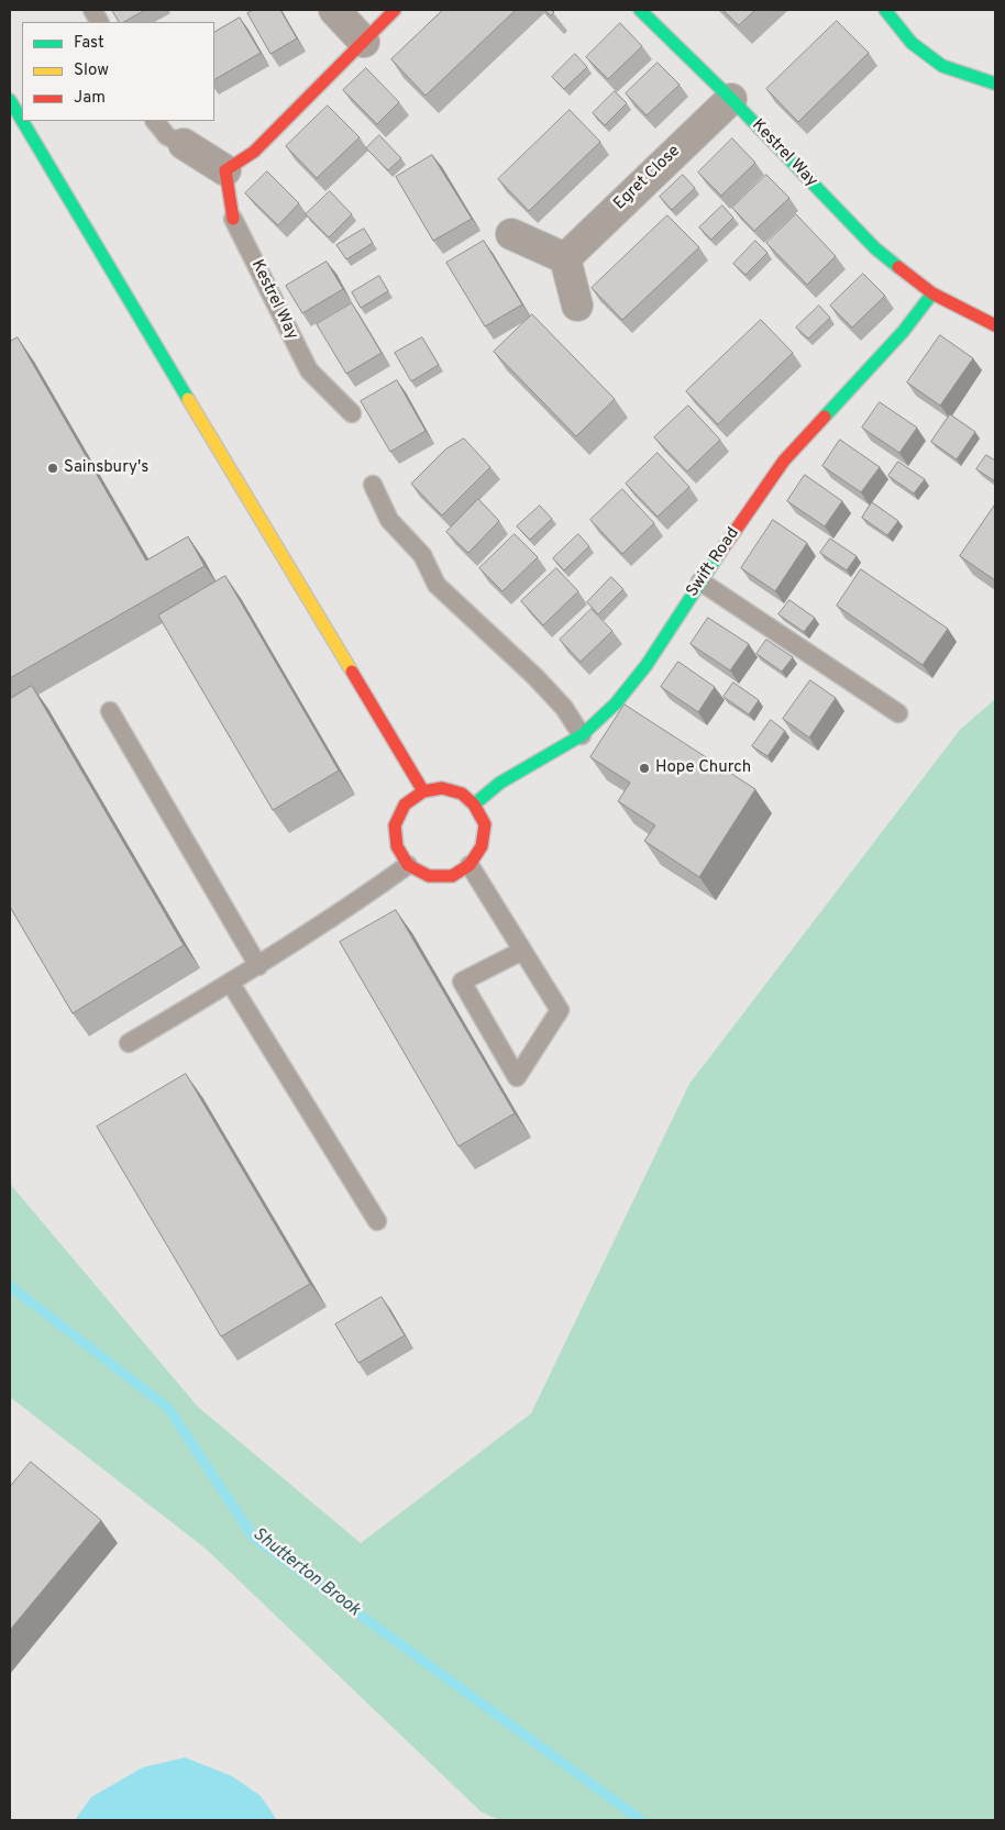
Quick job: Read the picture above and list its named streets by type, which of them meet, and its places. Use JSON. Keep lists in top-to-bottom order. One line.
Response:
{"streets":{"street":["Kestrel Way","Egret Close","Swift Road"]},"crossings":[["Kestrel Way","Egret Close"],["Kestrel Way","Swift Road"]],"water":["Shutterton Brook"],"places":["Sainsbury's","Hope Church"],"legend":["Fast","Slow","Jam"]}
